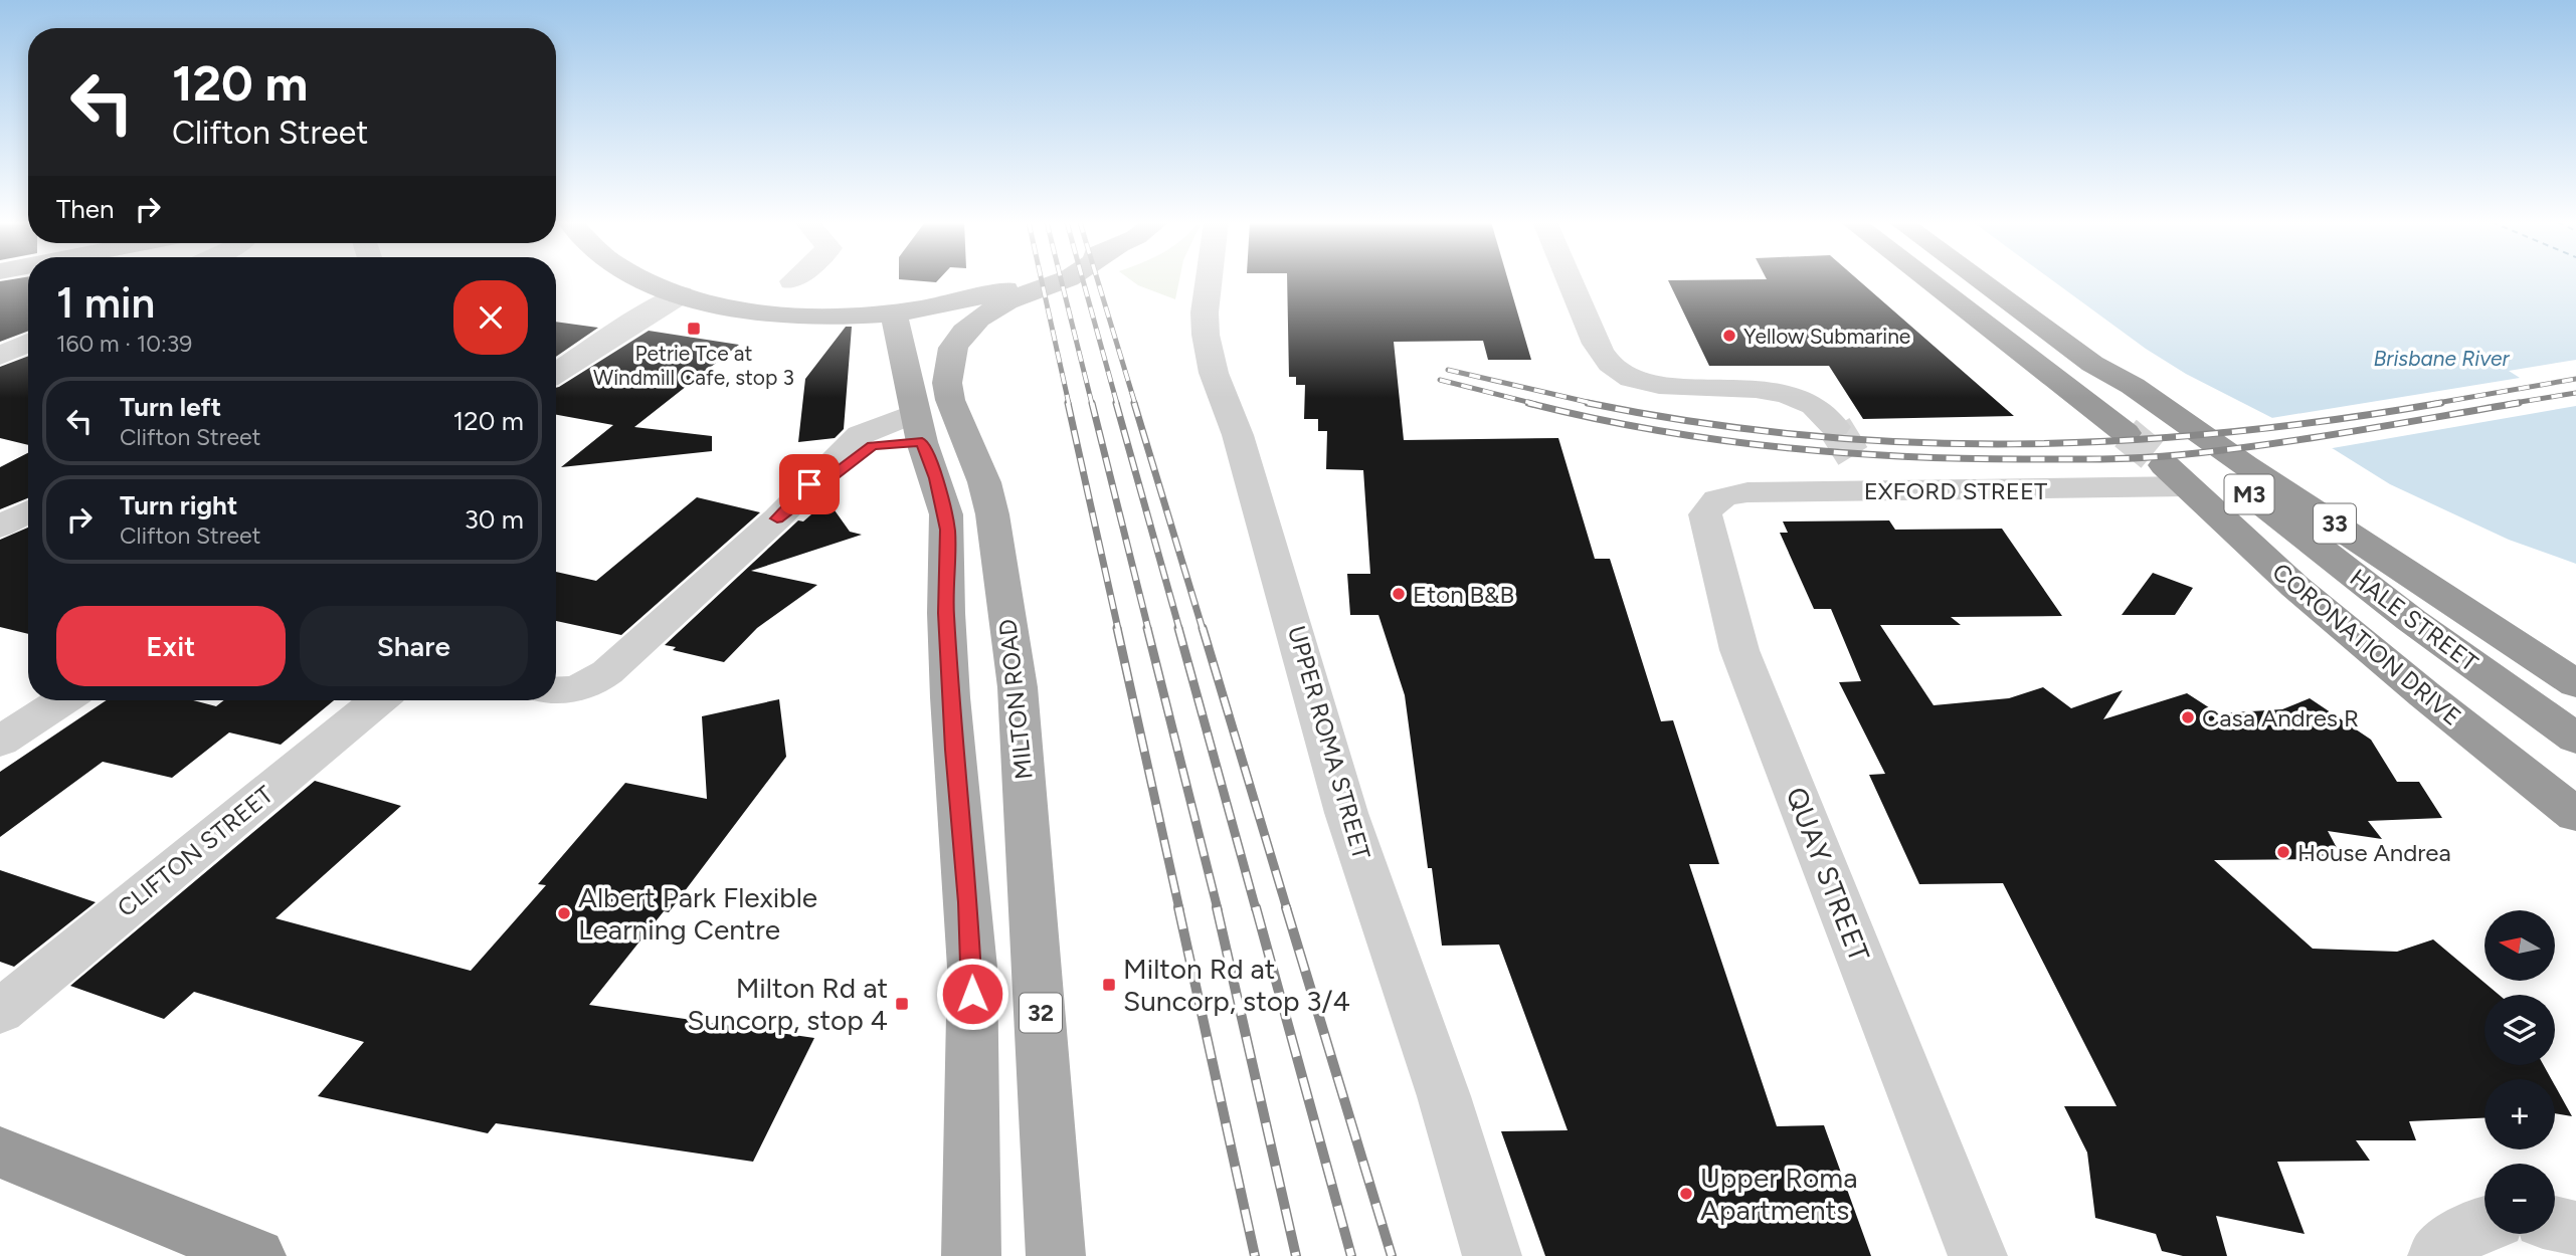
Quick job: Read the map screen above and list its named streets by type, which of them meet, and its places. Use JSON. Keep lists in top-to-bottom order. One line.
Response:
{"streets":{"highway":["M3","33","HALE STREET","CORONATION DRIVE"],"main road":["MILTON ROAD","32"],"street":["EXFORD STREET","UPPER ROMA STREET","CLIFTON STREET","QUAY STREET"]},"crossings":[["EXFORD STREET","CORONATION DRIVE"],["EXFORD STREET","QUAY STREET"],["M3","33"],["M3","HALE STREET"],["33","HALE STREET"]],"water":["Brisbane River"],"places":{"transit":["Petrie Tce at Windmill Cafe, stop 3","Milton Rd at Suncorp, stop 3/4","Milton Rd at Suncorp, stop 4"],"other":["Yellow Submarine","Eton B&B","Casa Andres R","House Andrea","Albert Park Flexible Learning Centre","Upper Roma Apartments"]},"north":"left","page":{"turn":["120 m","Clifton Street"],"then":"Then","heading":["1 min","160 m · 10:39"],"list":[{"name":"Turn left","note":"Clifton Street","value":"120 m"},{"name":"Turn right","note":"Clifton Street","value":"30 m"}],"buttons":["Exit","Share"],"map_buttons":["+","−"]}}
